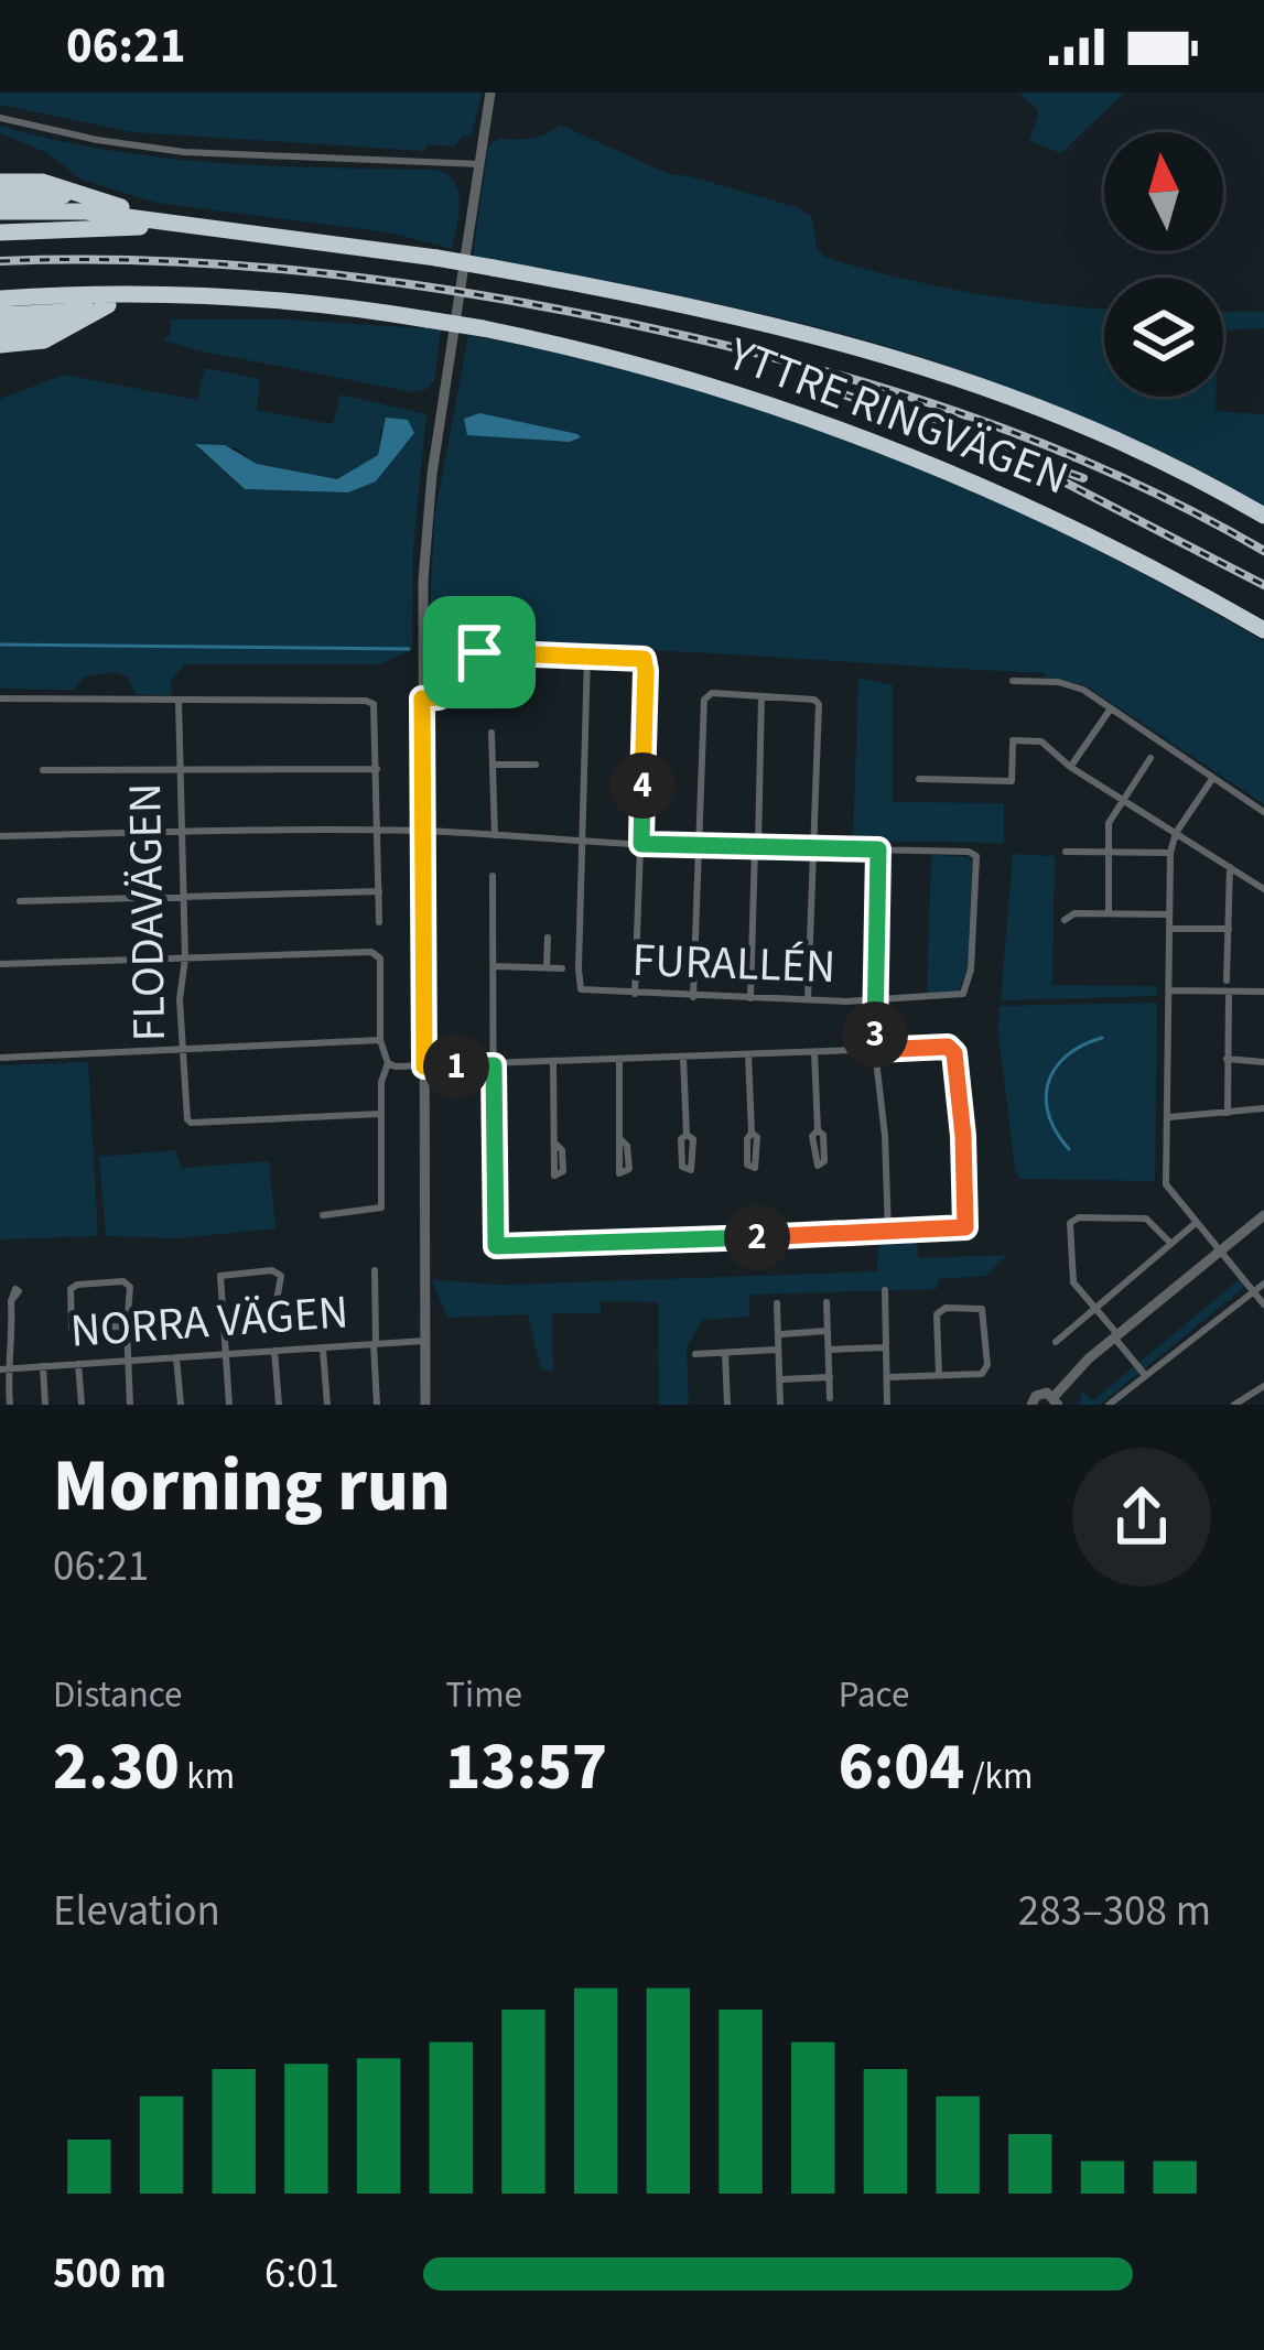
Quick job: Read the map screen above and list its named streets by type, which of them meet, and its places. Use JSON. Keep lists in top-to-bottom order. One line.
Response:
{"streets":{"highway":["YTTRE RINGVÄGEN"],"street":["FLODAVÄGEN","FURALLÉN","NORRA VÄGEN"]},"north":"top","page":{"status":"06:21","pins":["4","3","1","2"],"heading":["Morning run","06:21"],"stats":[["Distance","2.30 km"],["Time","13:57"],["Pace","6:04 /km"]],"chart":["Elevation","283–308 m"],"list":[{"name":"500 m","note":"6:01"}]}}
